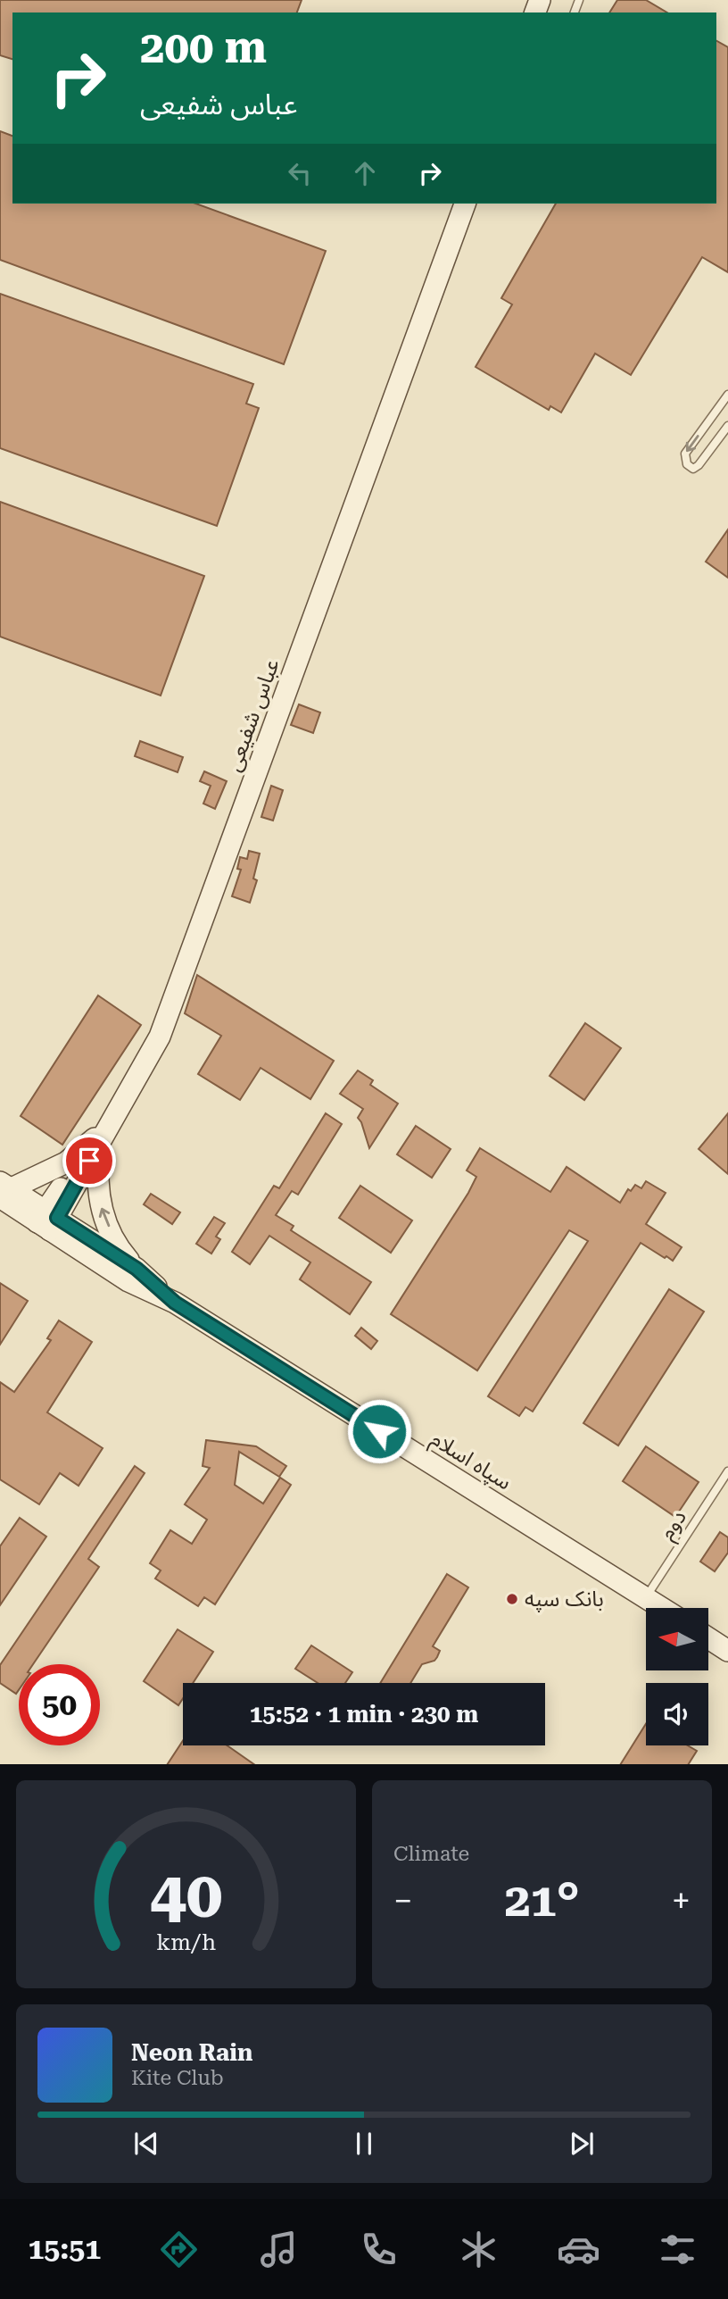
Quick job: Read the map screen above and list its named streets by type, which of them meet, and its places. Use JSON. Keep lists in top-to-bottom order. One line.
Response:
{"streets":{"main road":["عباس شفیعی","سپاه اسلام"],"lane":["دوم"]},"crossings":[["عباس شفیعی","سپاه اسلام"],["سپاه اسلام","دوم"]],"places":["بانک سپه"],"north":"left","page":{"turn":["200 m","عباس شفیعی"],"limit":"50","trip":"15:52 · 1 min · 230 m","tile":"Climate","heat":["−","21°","+"],"song":["Neon Rain","Kite Club"],"tabs":"15:51","gauge":["40","km/h"]}}
